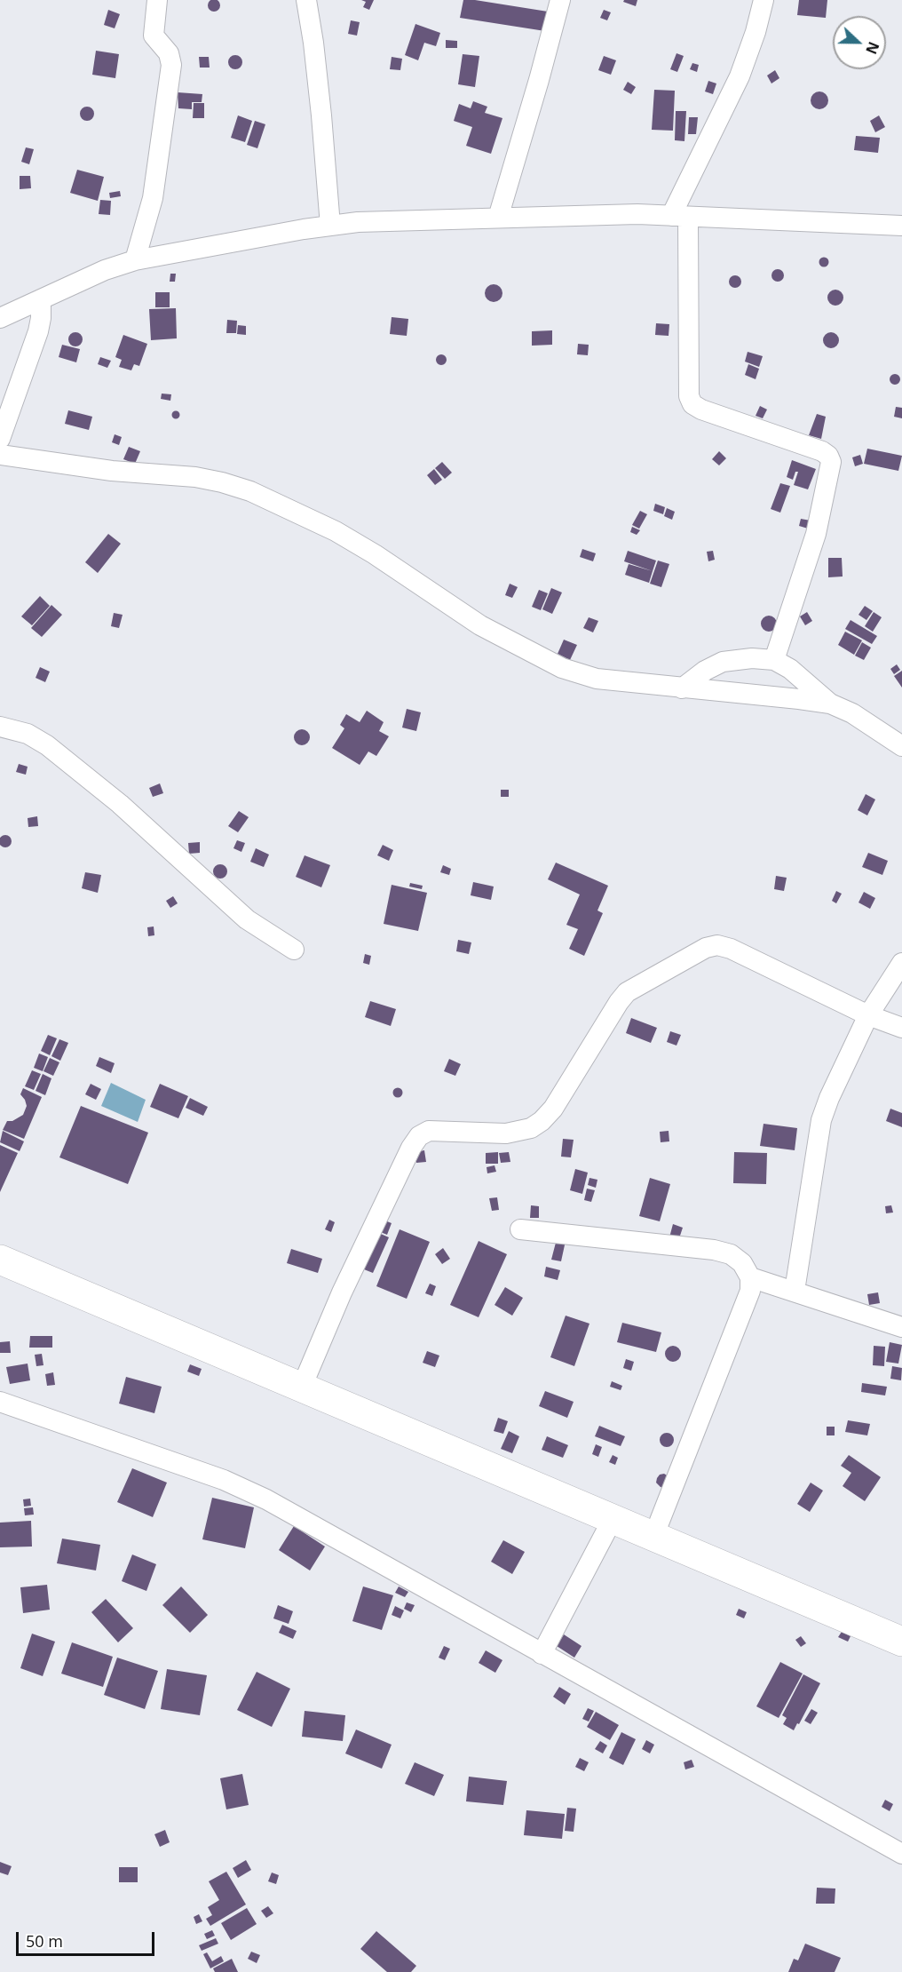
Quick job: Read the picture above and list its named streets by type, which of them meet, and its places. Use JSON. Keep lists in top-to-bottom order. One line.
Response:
{"scale_bar":"50 m","north":"right"}
